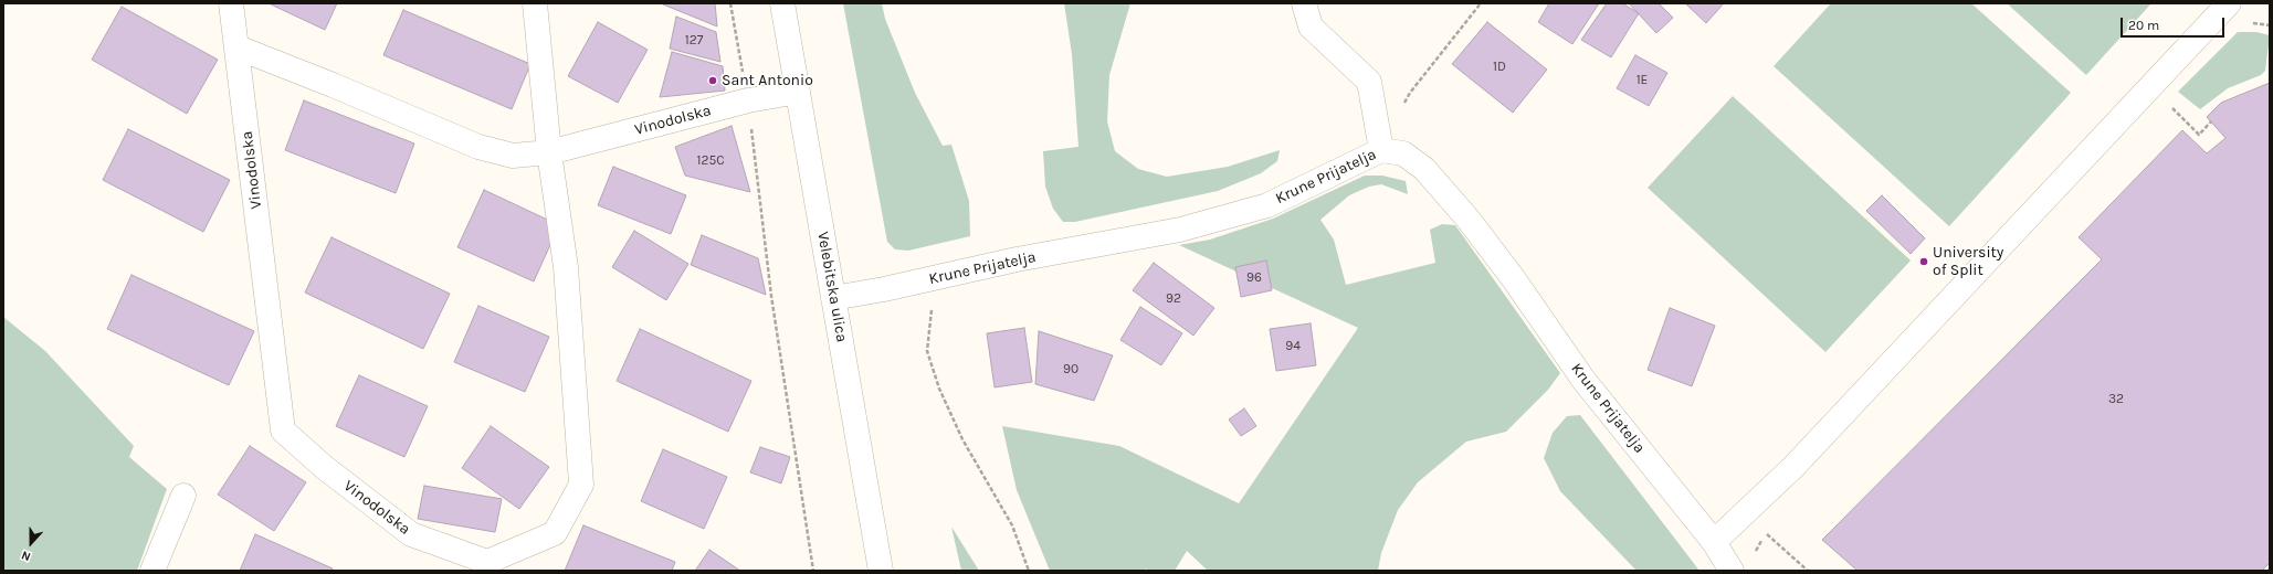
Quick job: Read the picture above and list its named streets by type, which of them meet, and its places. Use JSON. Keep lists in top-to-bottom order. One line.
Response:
{"streets":{"street":["Vinodolska","Krune Prijatelja","Velebitska ulica"]},"crossings":[["Vinodolska","Velebitska ulica"],["Krune Prijatelja","Velebitska ulica"]],"places":["Sant Antonio","University of Split"],"house_numbers":["127","1D","1E","125C","96","92","94","90","32"],"scale_bar":"20 m","north":"bottom"}
